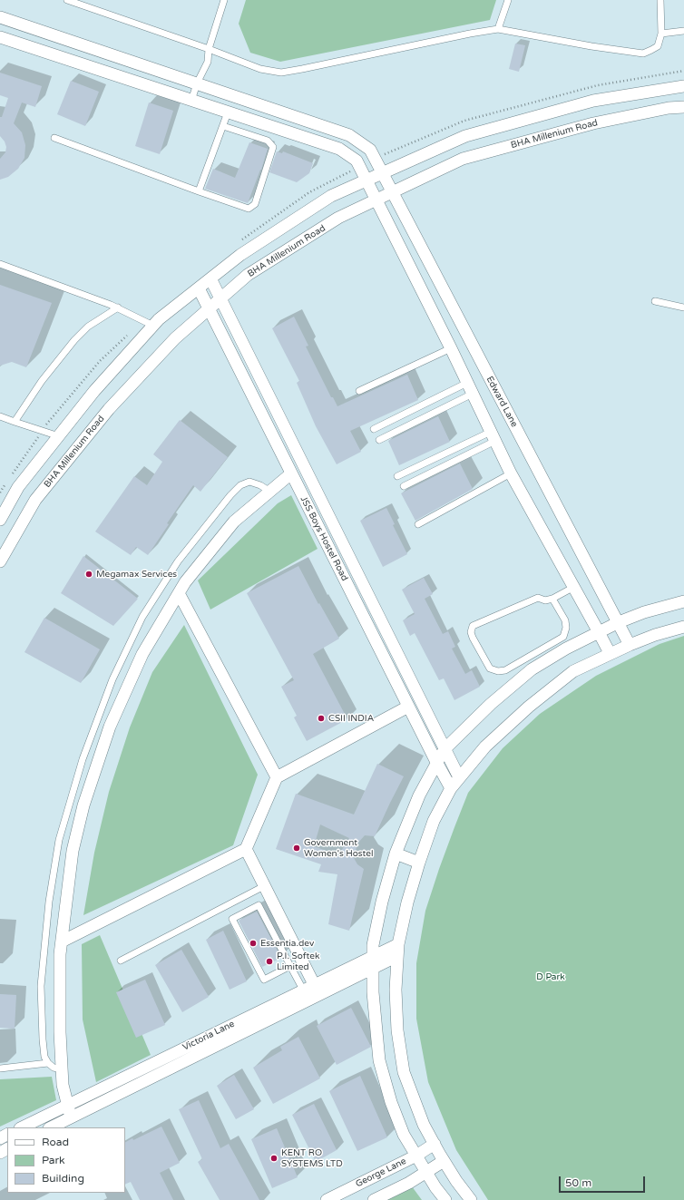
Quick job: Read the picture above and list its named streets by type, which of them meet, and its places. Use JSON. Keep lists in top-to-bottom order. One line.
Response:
{"streets":{"street":["BHA Millenium Road","Edward Lane","JSS Boys Hostel Road","Victoria Lane","George Lane"]},"crossings":[["BHA Millenium Road","Edward Lane"],["BHA Millenium Road","JSS Boys Hostel Road"]],"parks":["D Park"],"places":["Megamax Services","CSII INDIA","Government Women's Hostel","Essentia.dev","P.I. Softek Limited","KENT RO SYSTEMS LTD"],"legend":["Road","Park","Building"],"scale_bar":"50 m"}
